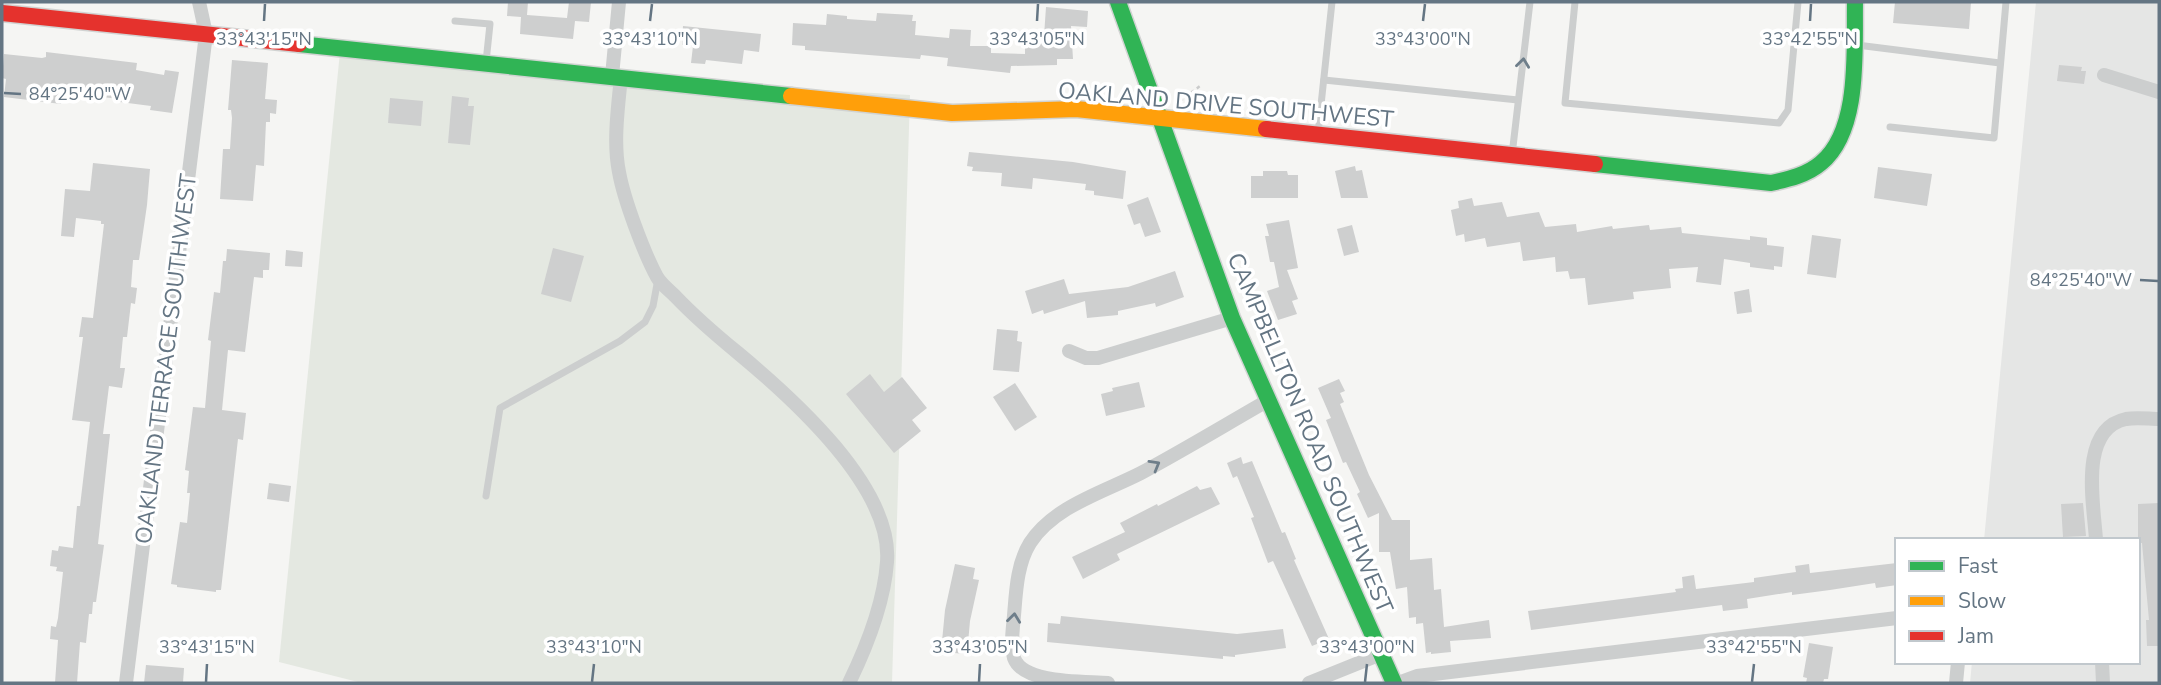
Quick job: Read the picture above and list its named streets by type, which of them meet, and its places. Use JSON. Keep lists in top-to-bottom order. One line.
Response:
{"streets":{"street":["OAKLAND DRIVE SOUTHWEST","OAKLAND TERRACE SOUTHWEST","CAMPBELLTON ROAD SOUTHWEST"]},"crossings":[["OAKLAND DRIVE SOUTHWEST","OAKLAND TERRACE SOUTHWEST"],["OAKLAND DRIVE SOUTHWEST","CAMPBELLTON ROAD SOUTHWEST"]],"legend":["Fast","Slow","Jam"],"coordinates":["33°43'10\"N","33°43'05\"N","33°43'15\"N","33°43'00\"N","33°42'55\"N","84°25'40\"W"]}
